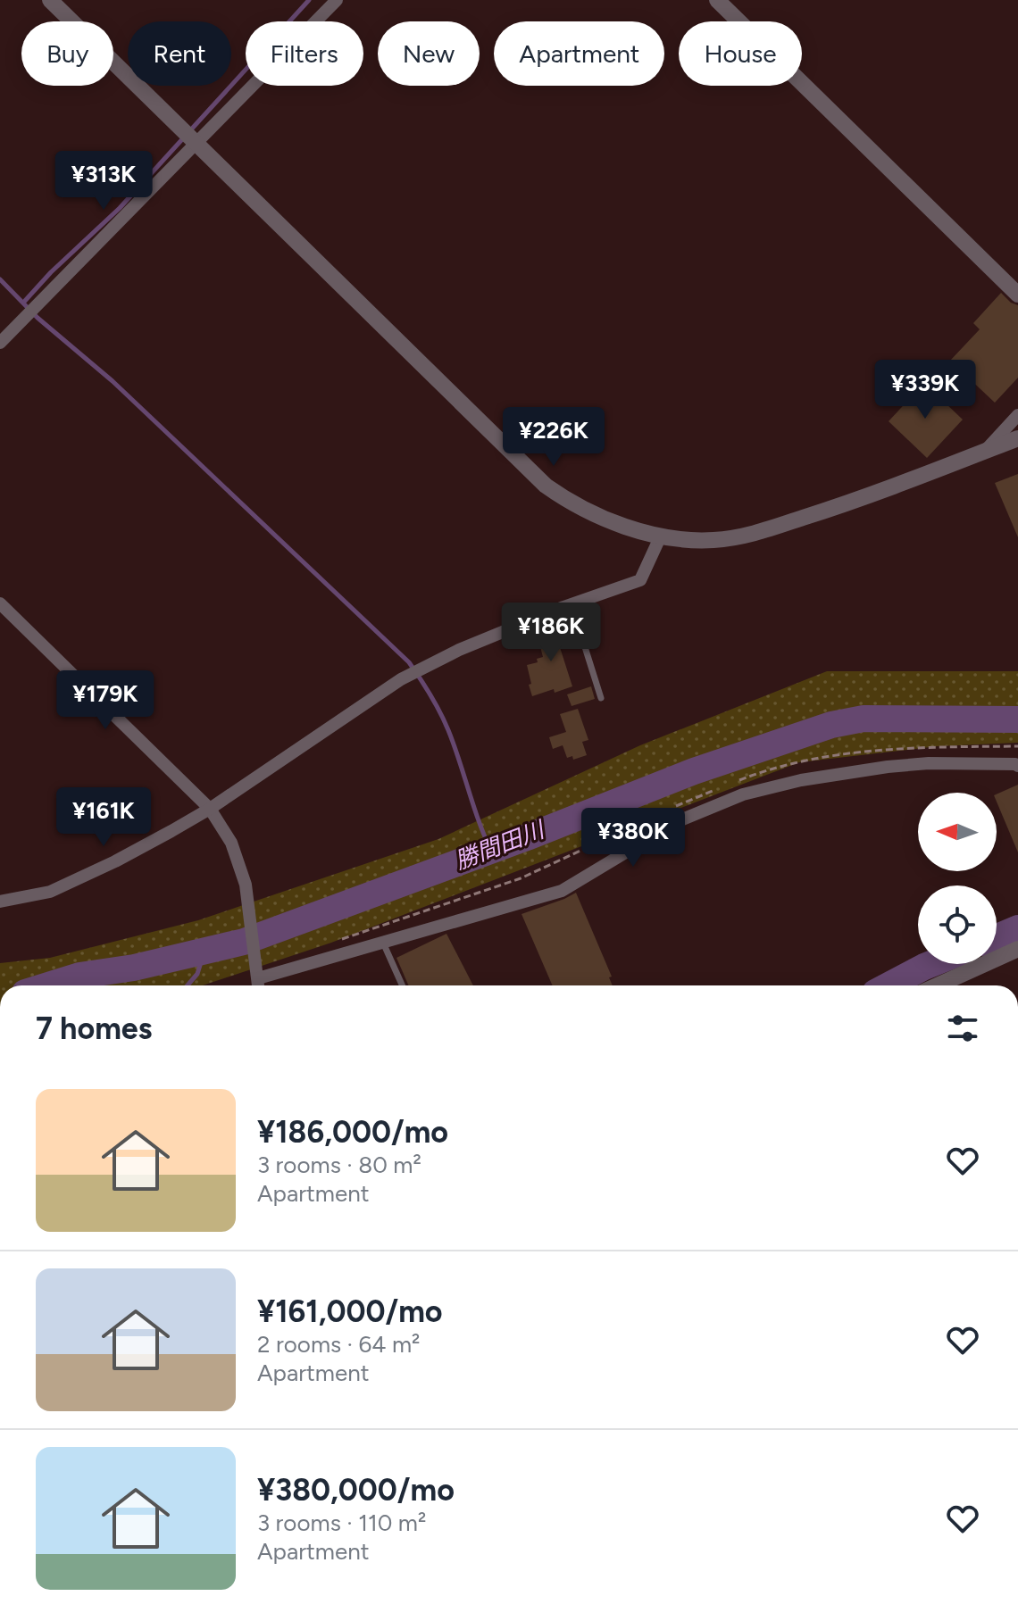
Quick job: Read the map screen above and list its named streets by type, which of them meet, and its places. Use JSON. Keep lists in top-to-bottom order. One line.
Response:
{"water":["勝間田川"],"north":"left","page":{"chip":["Buy","Rent","Filters","New","Apartment","House"],"price":["¥313K","¥339K","¥226K","¥186K","¥179K","¥161K","¥380K"],"heading":"7 homes","list":[{"name":"¥186,000/mo","note":"3 rooms · 80 m² · Apartment"},{"name":"¥161,000/mo","note":"2 rooms · 64 m² · Apartment"},{"name":"¥380,000/mo","note":"3 rooms · 110 m² · Apartment"}]}}
